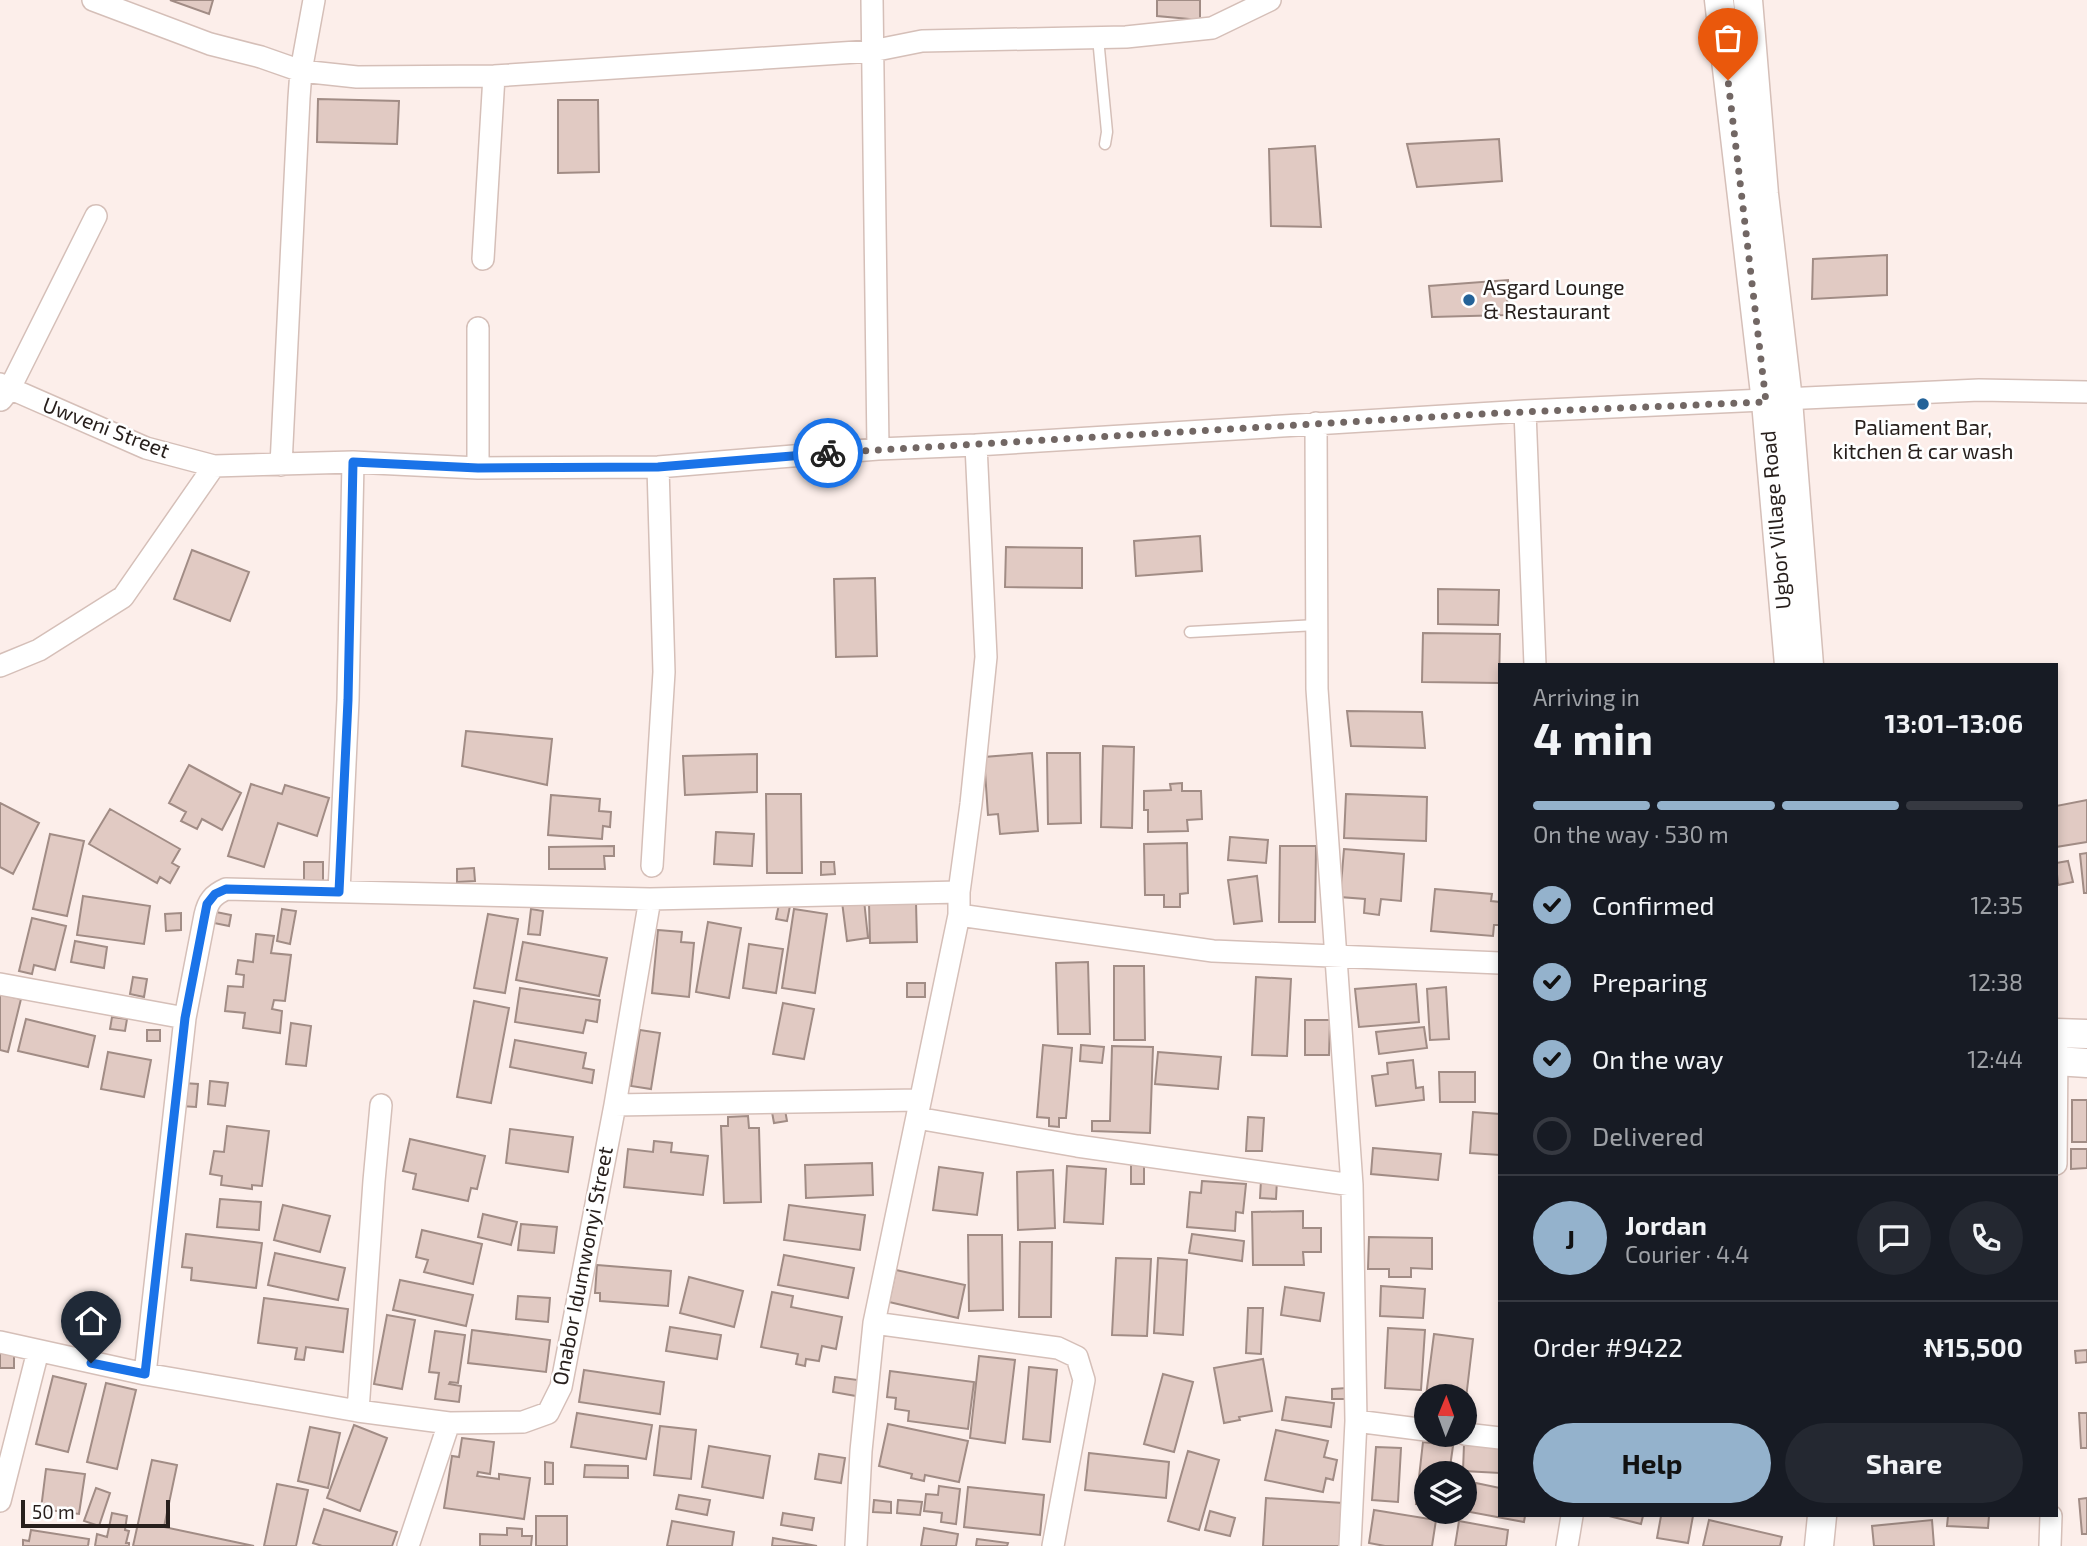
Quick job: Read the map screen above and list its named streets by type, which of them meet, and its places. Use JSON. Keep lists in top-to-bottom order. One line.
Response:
{"streets":{"street":["Uwveni Street","Ugbor Village Road","Onabor Idumwonyi Street"]},"crossings":[["Uwveni Street","Ugbor Village Road"]],"places":["Asgard Lounge & Restaurant","Paliament Bar, kitchen & car wash"],"scale_bar":"50 m","north":"top","page":{"heading":["4 min","Arriving in","13:01–13:06"],"panel":["Jordan","Courier · 4.4","Order #9422","₦15,500"],"bar":"On the way · 530 m","list":[["Confirmed","12:35"],["Preparing","12:38"],["On the way","12:44"],"Delivered"],"round":"J","buttons":["Help","Share"],"scale":"50 m"}}
